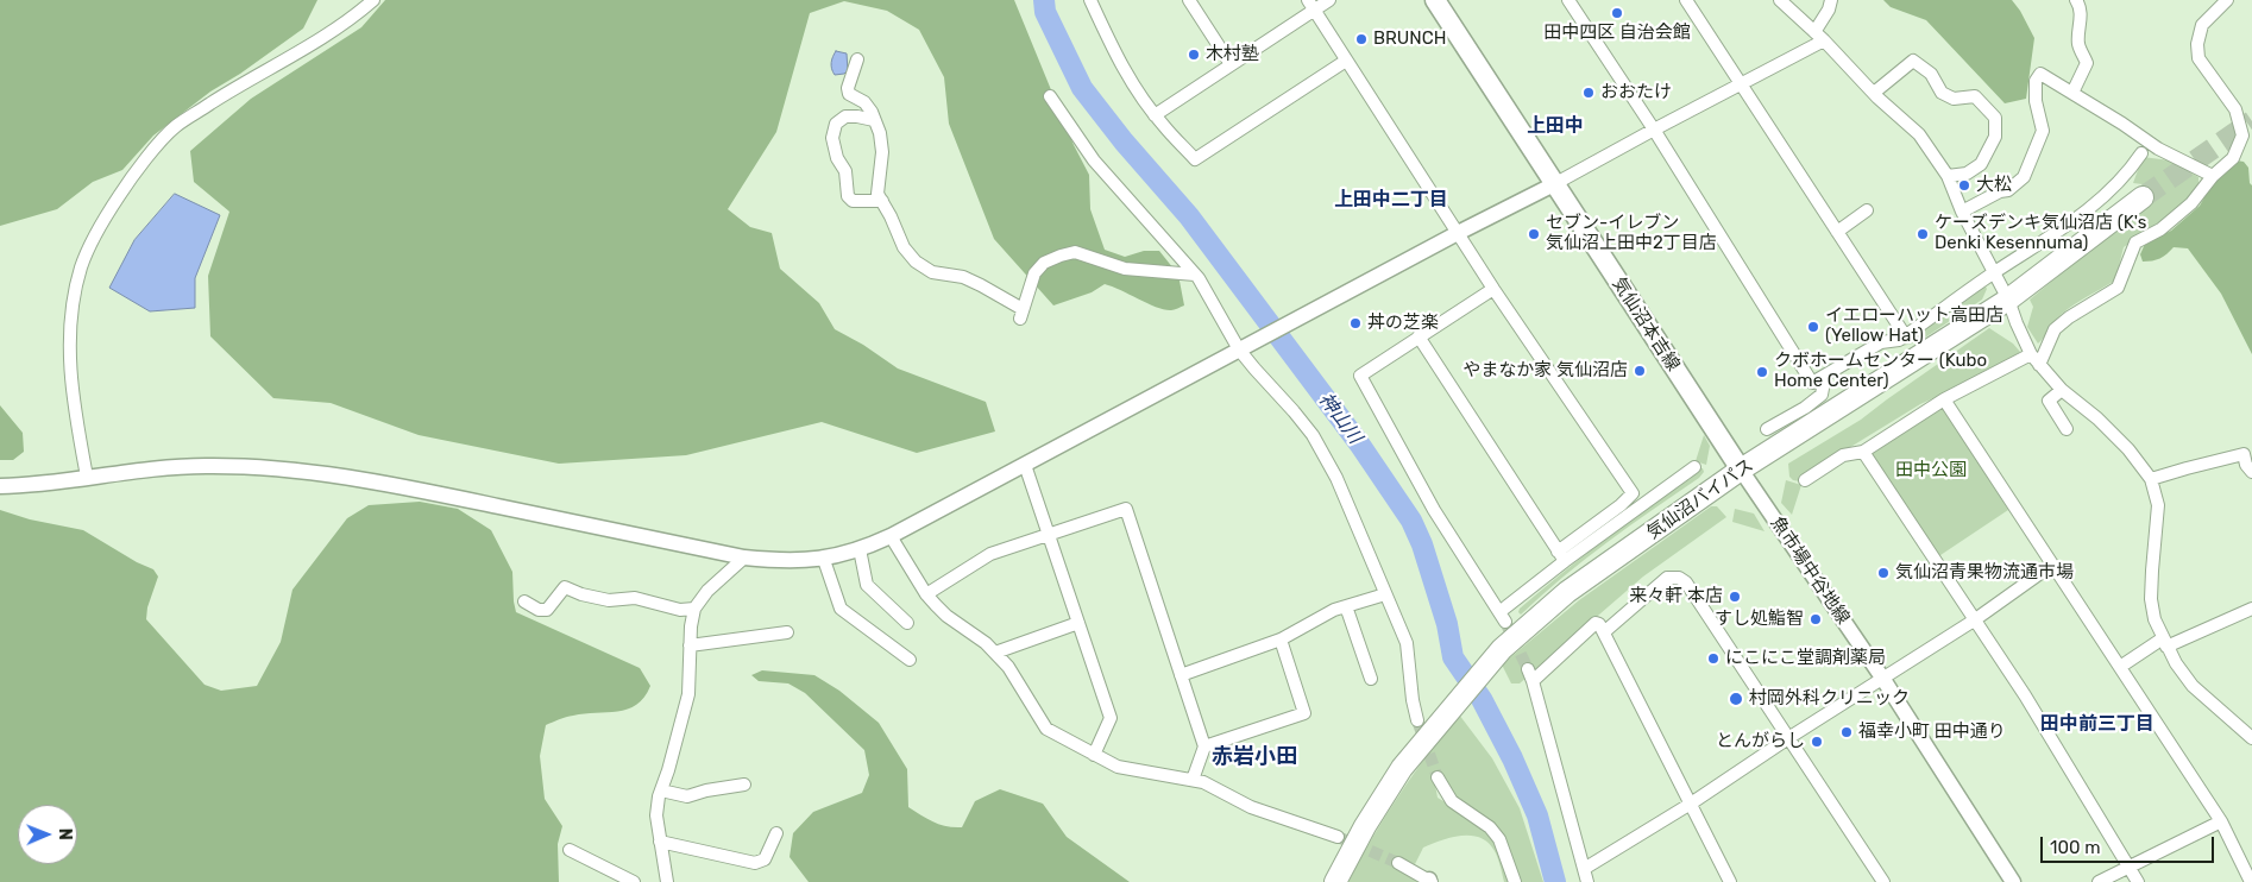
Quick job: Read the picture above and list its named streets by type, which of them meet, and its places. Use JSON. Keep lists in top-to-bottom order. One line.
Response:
{"streets":{"highway":["気仙沼バイパス"],"main road":["気仙沼本吉線"],"street":["魚市場中谷地線"]},"crossings":[["気仙沼本吉線","気仙沼バイパス"],["気仙沼本吉線","魚市場中谷地線"],["気仙沼バイパス","魚市場中谷地線"]],"districts":["上田中","上田中二丁目","田中前三丁目","赤岩小田"],"water":["神山川"],"parks":["田中公園"],"places":["田中四区 自治会館","BRUNCH","木村塾","おおたけ","大松","セブン-イレブン 気仙沼上田中2丁目店","ケーズデンキ気仙沼店 (K's Denki Kesennuma)","丼の芝楽","イエローハット高田店 (Yellow Hat)","やまなか家 気仙沼店","クボホームセンター (Kubo Home Center)","気仙沼青果物流通市場","来々軒 本店","すし処鮨智","にこにこ堂調剤薬局","村岡外科クリニック","福幸小町 田中通り","とんがらし"],"scale_bar":"100 m","north":"right"}
